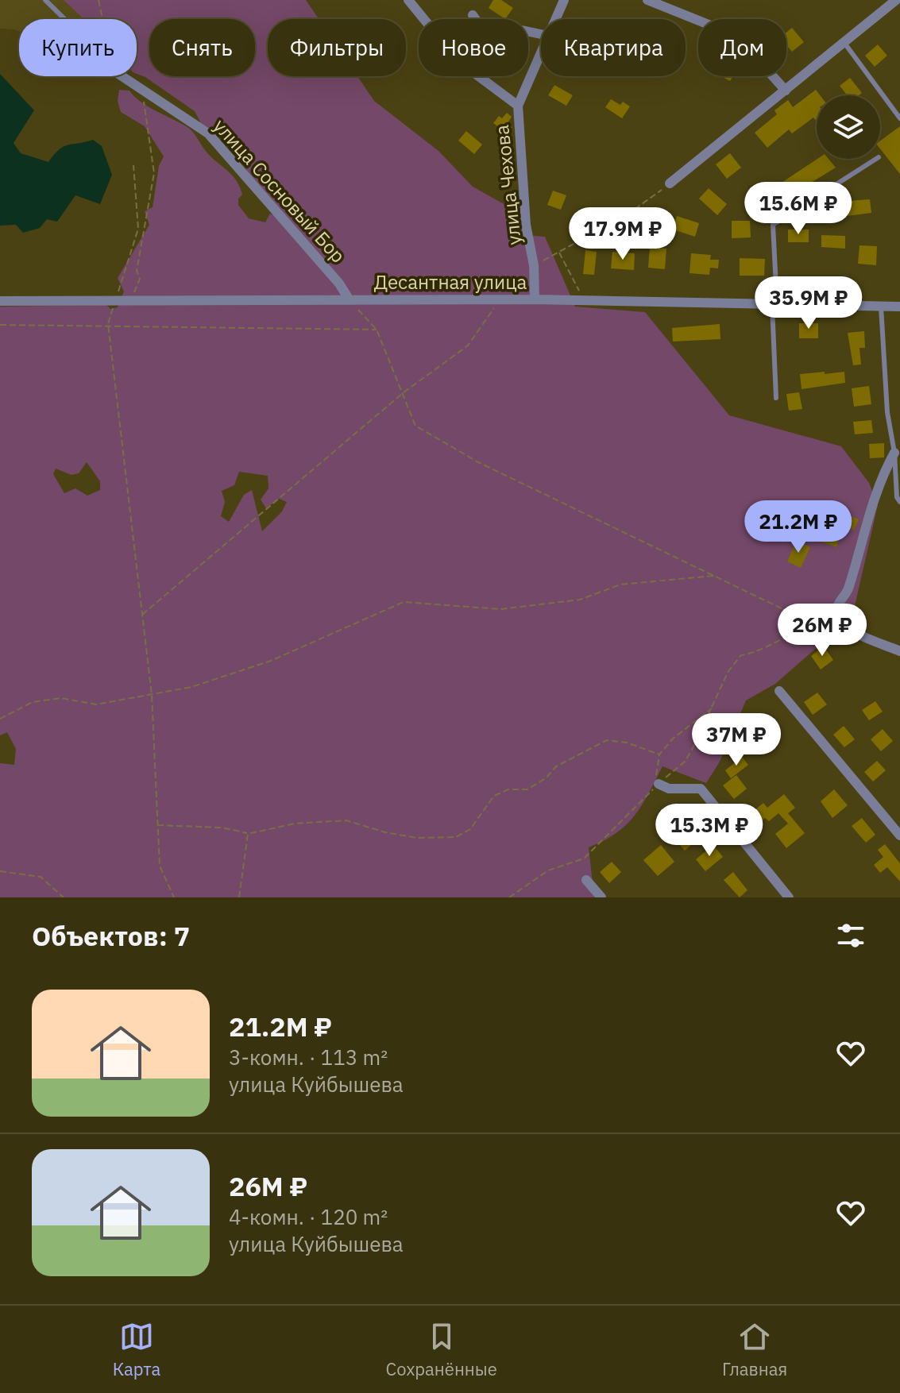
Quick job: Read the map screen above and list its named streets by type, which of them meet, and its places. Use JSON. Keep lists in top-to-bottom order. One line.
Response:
{"streets":{"street":["улица Чехова","улица Сосновый Бор","Десантная улица"]},"crossings":[["улица Чехова","Десантная улица"],["улица Сосновый Бор","Десантная улица"]],"page":{"chip":["Купить","Снять","Фильтры","Новое","Квартира","Дом"],"price":["15.6M ₽","17.9M ₽","35.9M ₽","21.2M ₽","26M ₽","37M ₽","15.3M ₽"],"heading":"Объектов: 7","list":[{"name":"21.2M ₽","note":"3-комн. · 113 m² · улица Куйбышева"},{"name":"26M ₽","note":"4-комн. · 120 m² · улица Куйбышева"}],"tabs":["Карта","Сохранённые","Главная"]}}
